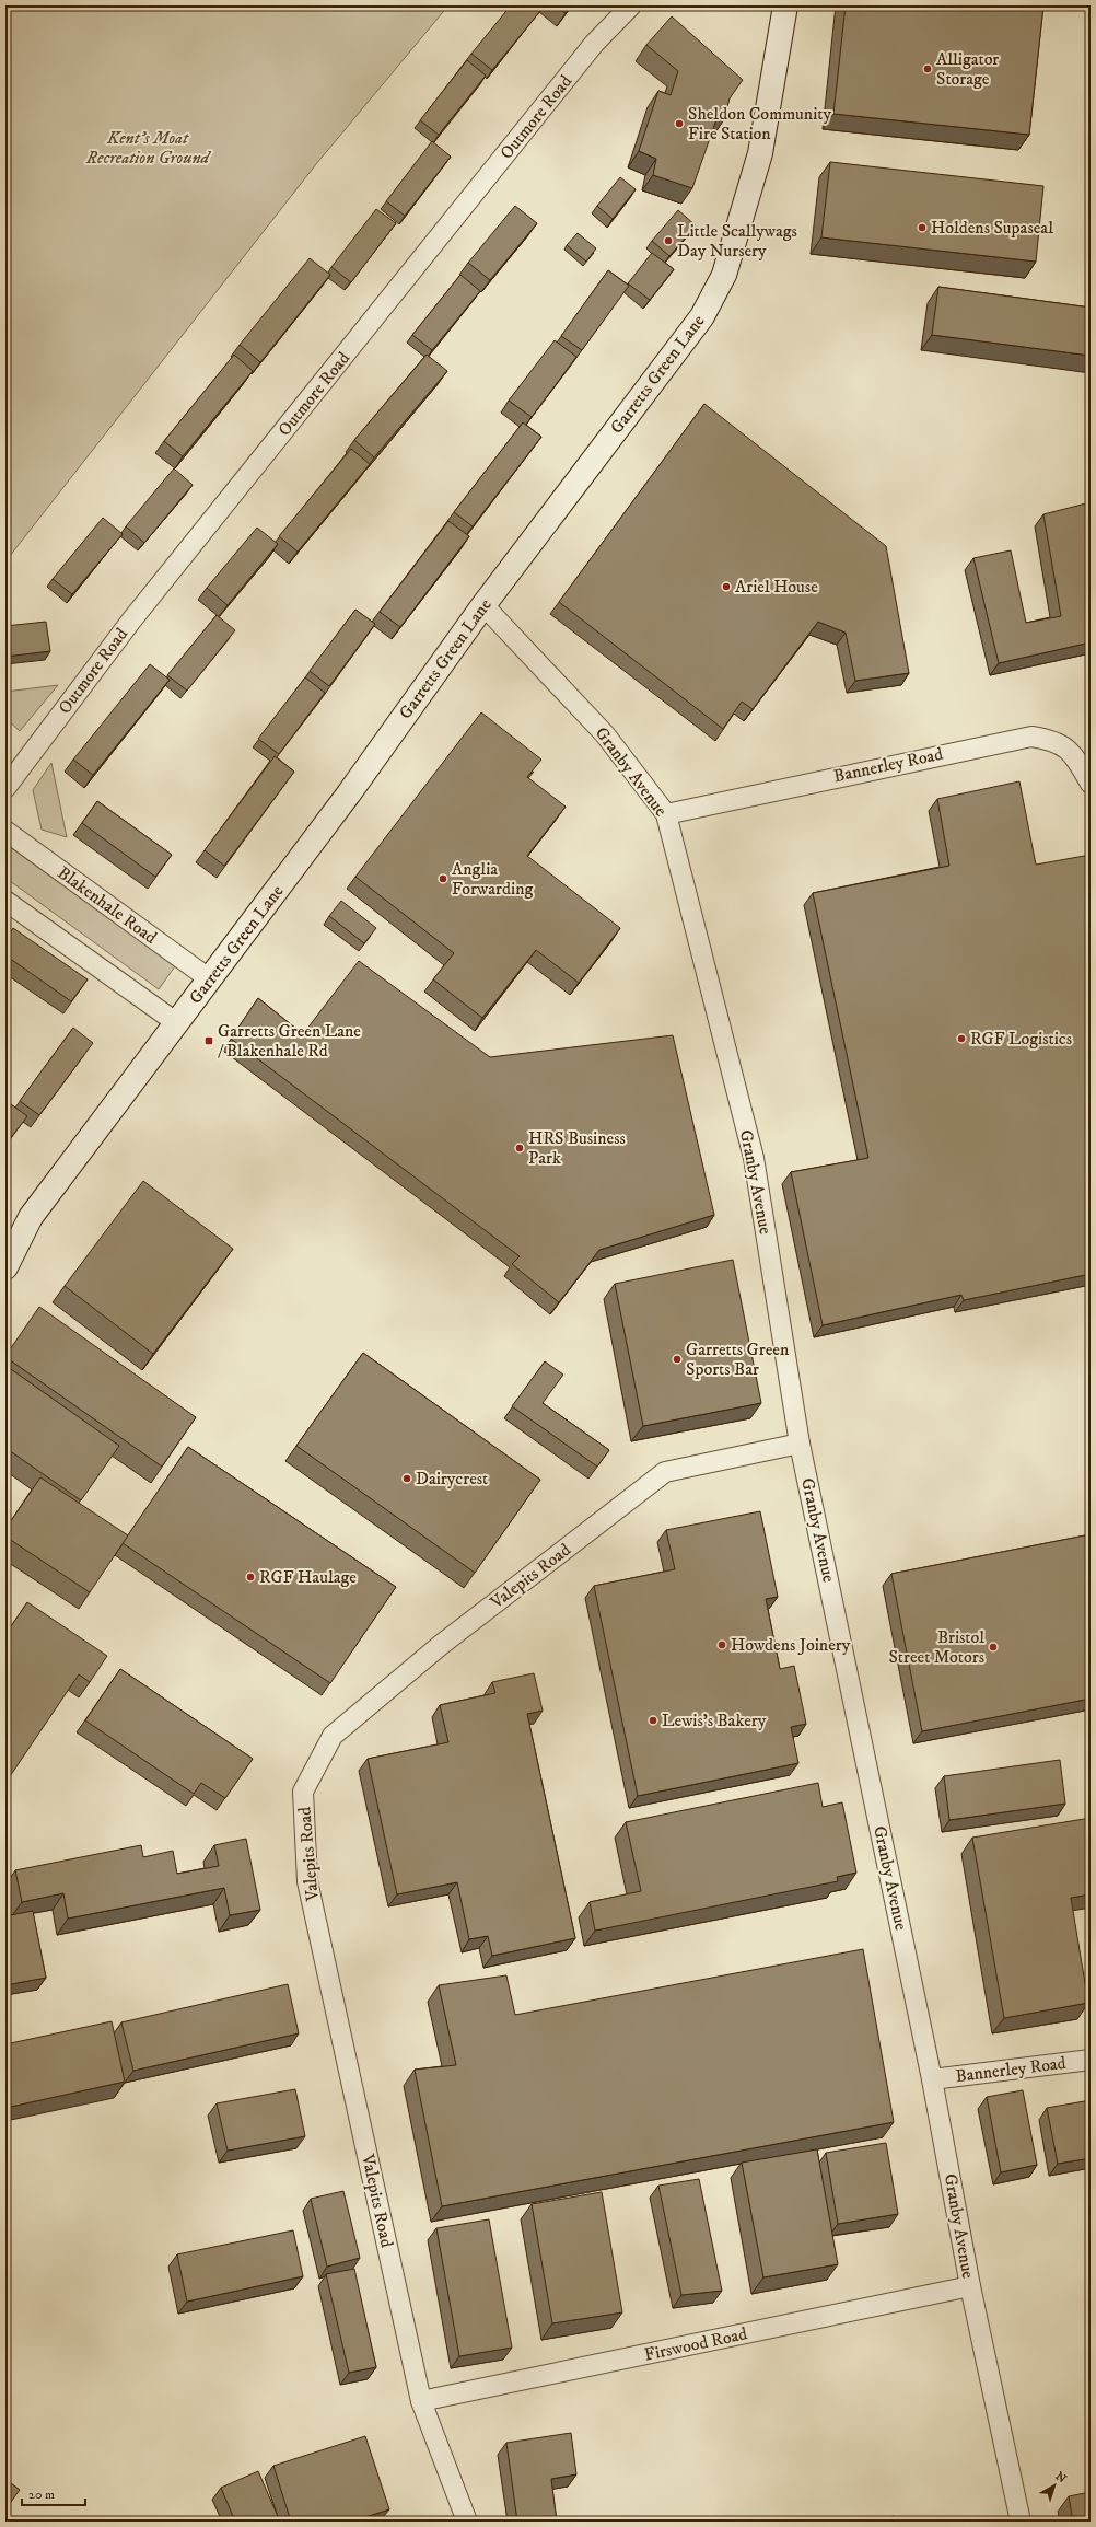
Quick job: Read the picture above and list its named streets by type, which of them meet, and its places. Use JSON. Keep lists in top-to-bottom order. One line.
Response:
{"streets":{"street":["Outmore Road","Garretts Green Lane","Bannerley Road","Granby Avenue","Blakenhale Road","Valepits Road","Firswood Road"]},"crossings":[["Garretts Green Lane","Granby Avenue"],["Garretts Green Lane","Blakenhale Road"],["Bannerley Road","Granby Avenue"],["Granby Avenue","Valepits Road"],["Granby Avenue","Firswood Road"],["Valepits Road","Firswood Road"]],"parks":["Kent's Moat Recreation Ground"],"places":{"other":["Alligator Storage","Sheldon Community Fire Station","Holdens Supaseal","Little Scallywags Day Nursery","Ariel House","Anglia Forwarding","RGF Logistics","HRS Business Park","Garretts Green Sports Bar","Dairycrest","RGF Haulage","Howdens Joinery","Bristol Street Motors","Lewis's Bakery"],"transit":["Garretts Green Lane / Blakenhale Rd"]},"scale_bar":"20 m","north":"top right"}
